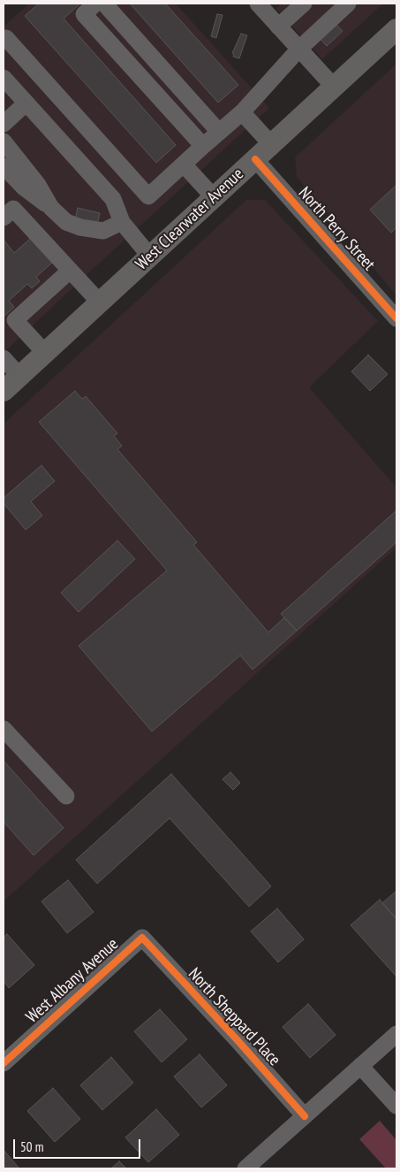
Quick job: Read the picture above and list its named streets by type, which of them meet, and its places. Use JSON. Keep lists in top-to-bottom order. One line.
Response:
{"streets":{"main road":["West Clearwater Avenue"],"street":["North Perry Street","West Albany Avenue","North Sheppard Place"]},"crossings":[["West Clearwater Avenue","North Perry Street"],["West Albany Avenue","North Sheppard Place"]],"scale_bar":"50 m"}
